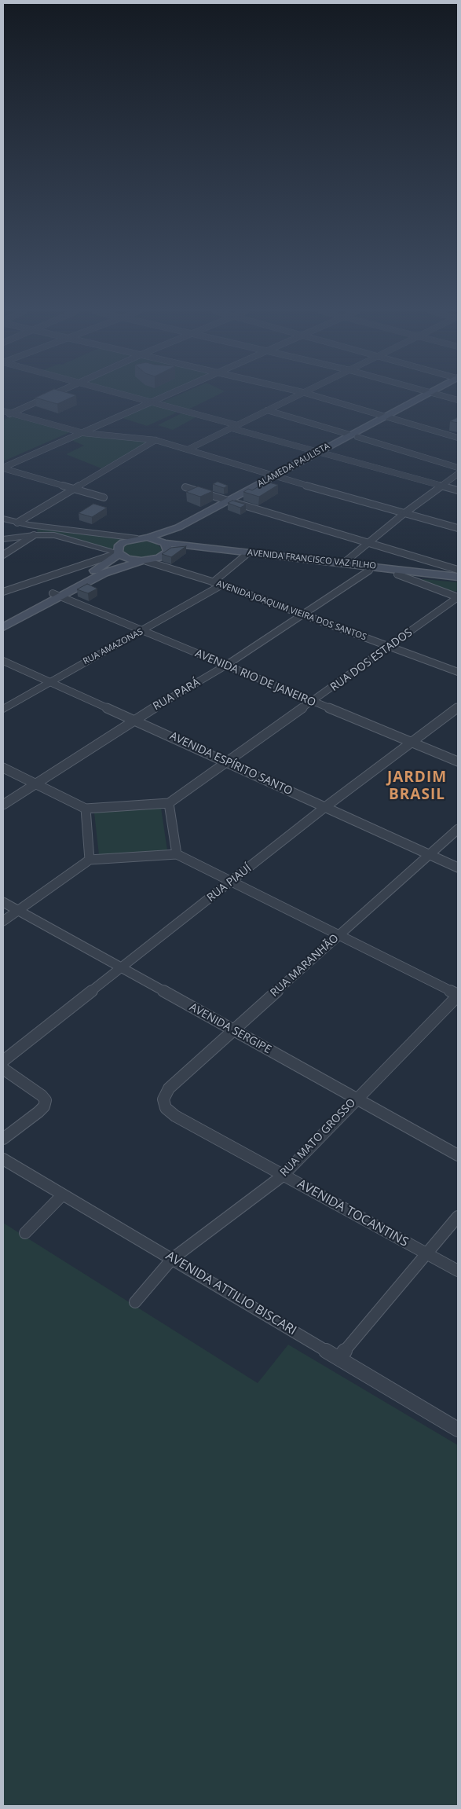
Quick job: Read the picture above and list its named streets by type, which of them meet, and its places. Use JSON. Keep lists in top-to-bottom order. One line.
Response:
{"streets":{"main road":["ALAMEDA PAULISTA","AVENIDA FRANCISCO VAZ FILHO"],"street":["AVENIDA JOAQUIM VIEIRA DOS SANTOS","RUA AMAZONAS","RUA DOS ESTADOS","AVENIDA RIO DE JANEIRO","RUA PARÁ","AVENIDA ESPÍRITO SANTO","RUA PIAUÍ","RUA MARANHÃO","AVENIDA SERGIPE","RUA MATO GROSSO","AVENIDA TOCANTINS","AVENIDA ATTILIO BISCARI"]},"crossings":[["ALAMEDA PAULISTA","AVENIDA FRANCISCO VAZ FILHO"],["AVENIDA FRANCISCO VAZ FILHO","RUA PARÁ"],["AVENIDA JOAQUIM VIEIRA DOS SANTOS","RUA AMAZONAS"],["AVENIDA JOAQUIM VIEIRA DOS SANTOS","RUA DOS ESTADOS"],["AVENIDA JOAQUIM VIEIRA DOS SANTOS","RUA PARÁ"],["RUA AMAZONAS","AVENIDA RIO DE JANEIRO"],["RUA AMAZONAS","AVENIDA ESPÍRITO SANTO"],["RUA DOS ESTADOS","AVENIDA RIO DE JANEIRO"],["RUA DOS ESTADOS","AVENIDA ESPÍRITO SANTO"],["AVENIDA RIO DE JANEIRO","RUA PARÁ"],["AVENIDA RIO DE JANEIRO","RUA PIAUÍ"],["RUA PARÁ","AVENIDA ESPÍRITO SANTO"],["AVENIDA ESPÍRITO SANTO","RUA PIAUÍ"],["AVENIDA ESPÍRITO SANTO","RUA MARANHÃO"],["RUA PIAUÍ","AVENIDA SERGIPE"],["RUA MARANHÃO","AVENIDA SERGIPE"],["RUA MARANHÃO","AVENIDA TOCANTINS"],["AVENIDA SERGIPE","RUA MATO GROSSO"],["RUA MATO GROSSO","AVENIDA TOCANTINS"],["RUA MATO GROSSO","AVENIDA ATTILIO BISCARI"]],"districts":["JARDIM BRASIL"]}
